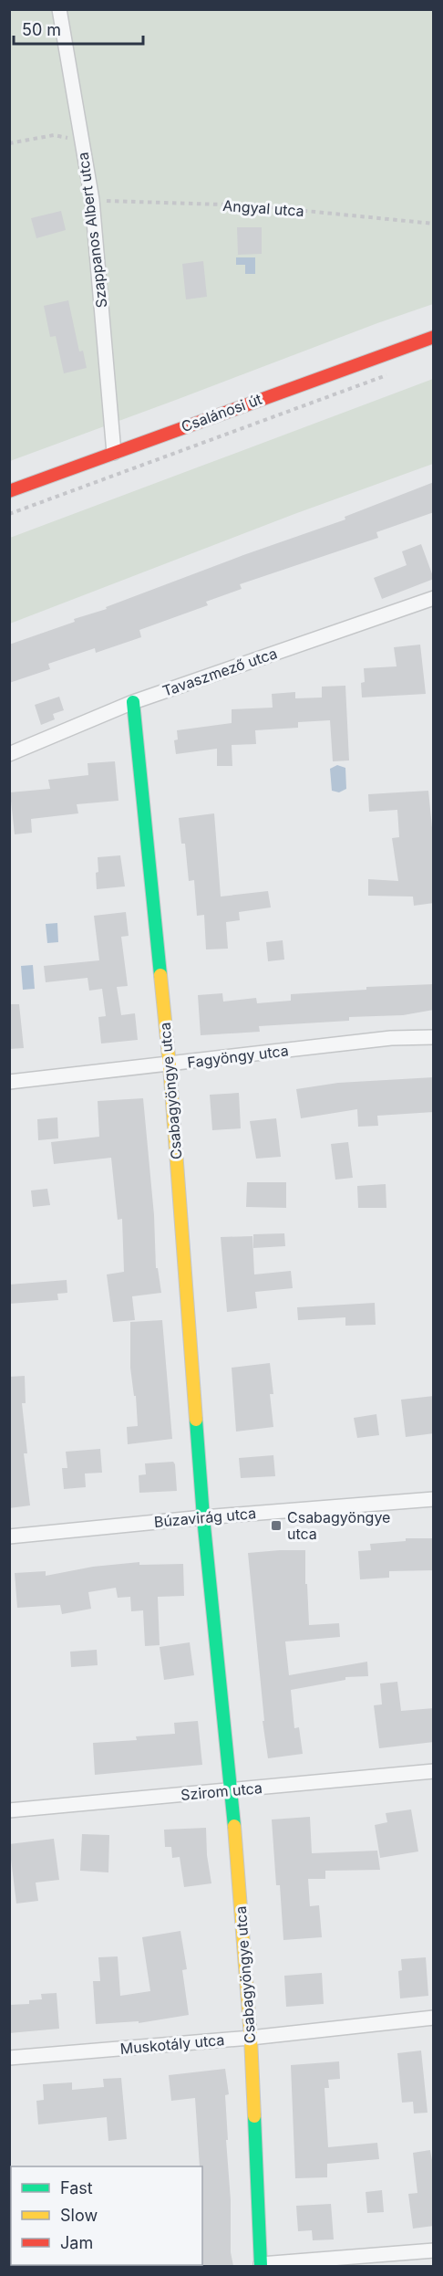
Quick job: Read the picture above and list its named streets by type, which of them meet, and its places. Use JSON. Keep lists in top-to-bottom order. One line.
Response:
{"streets":{"street":["Szappanos Albert utca","Csalánosi út","Tavaszmező utca","Fagyöngy utca","Csabagyöngye utca","Búzavirág utca","Szirom utca","Muskotály utca"],"path":["Angyal utca"]},"crossings":[["Angyal utca","Szappanos Albert utca"],["Szappanos Albert utca","Csalánosi út"],["Tavaszmező utca","Csabagyöngye utca"],["Fagyöngy utca","Csabagyöngye utca"],["Csabagyöngye utca","Búzavirág utca"],["Csabagyöngye utca","Szirom utca"],["Csabagyöngye utca","Muskotály utca"]],"places":{"transit":["Csabagyöngye utca"]},"legend":["Fast","Slow","Jam"],"scale_bar":"50 m"}
